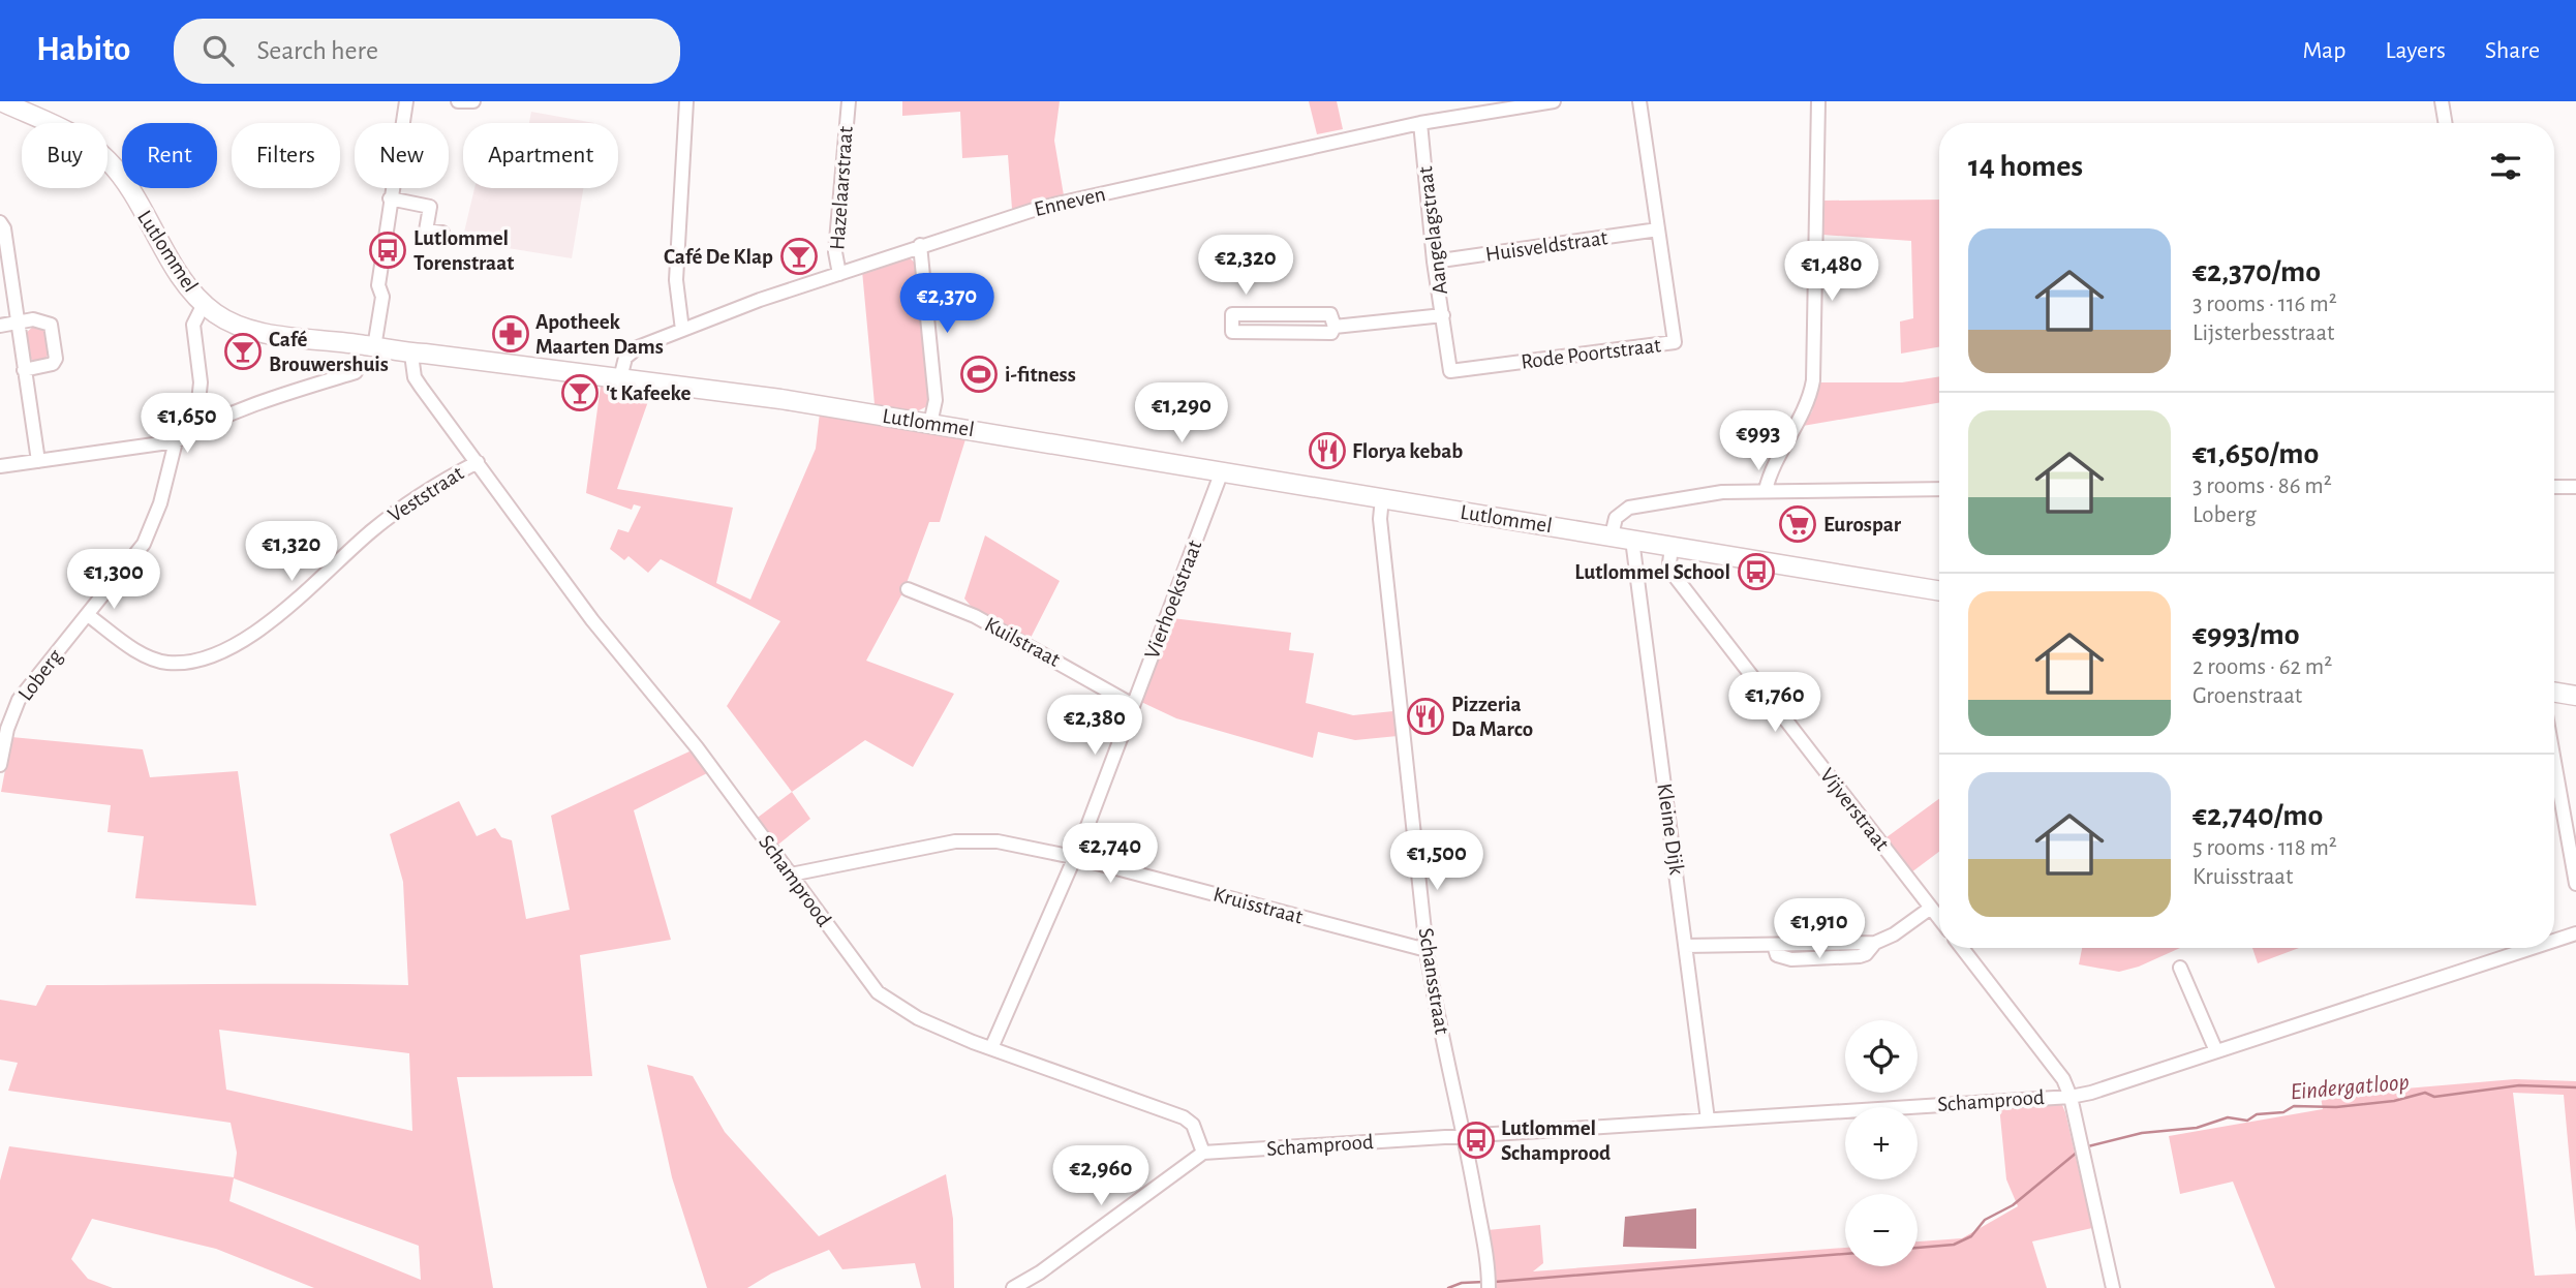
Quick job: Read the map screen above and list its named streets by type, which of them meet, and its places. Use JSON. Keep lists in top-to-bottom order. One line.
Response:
{"streets":{"main road":["Lutlommel"],"street":["Hazelaarstraat","Enneven","Aangelagstraat","Huisveldstraat","Rode Poortstraat","Veststraat","Vierhoekstraat","Kuilstraat","Loberg","Vijverstraat","Kleine Dijk","Schamprood","Kruisstraat","Schansstraat"]},"crossings":[["Hazelaarstraat","Enneven"],["Enneven","Aangelagstraat"],["Enneven","Lutlommel"],["Aangelagstraat","Huisveldstraat"],["Aangelagstraat","Rode Poortstraat"],["Huisveldstraat","Rode Poortstraat"],["Lutlommel","Vierhoekstraat"],["Lutlommel","Vijverstraat"],["Lutlommel","Kleine Dijk"],["Lutlommel","Schamprood"],["Lutlommel","Schansstraat"],["Veststraat","Loberg"],["Veststraat","Schamprood"],["Vierhoekstraat","Kuilstraat"],["Vierhoekstraat","Schamprood"],["Vierhoekstraat","Kruisstraat"],["Kleine Dijk","Schamprood"],["Schamprood","Kruisstraat"],["Schamprood","Schansstraat"],["Kruisstraat","Schansstraat"]],"water":["Eindergatloop"],"places":{"bus stop":["Lutlommel Torenstraat","Lutlommel School","Lutlommel Schamprood"],"bar":["Café De Klap","Café Brouwershuis","'t Kafeeke"],"pharmacy":["Apotheek Maarten Dams"],"sports":["i-fitness"],"restaurant":["Florya kebab","Pizzeria Da Marco"],"supermarket":["Eurospar"]},"page":{"header":"Habito","search":"Search here","nav":["Map","Layers","Share"],"chip":["Buy","Rent","Filters","New","Apartment"],"heading":"14 homes","list":[{"name":"€2,370/mo","note":"3 rooms · 116 m² · Lijsterbesstraat"},{"name":"€1,650/mo","note":"3 rooms · 86 m² · Loberg"},{"name":"€993/mo","note":"2 rooms · 62 m² · Groenstraat"},{"name":"€2,740/mo","note":"5 rooms · 118 m² · Kruisstraat"}],"price":["€2,320","€1,480","€2,370","€1,290","€1,650","€993","€1,320","€1,300","€1,760","€2,380","€2,740","€1,500","€1,910","€2,960"],"map_buttons":["+","−"]}}
